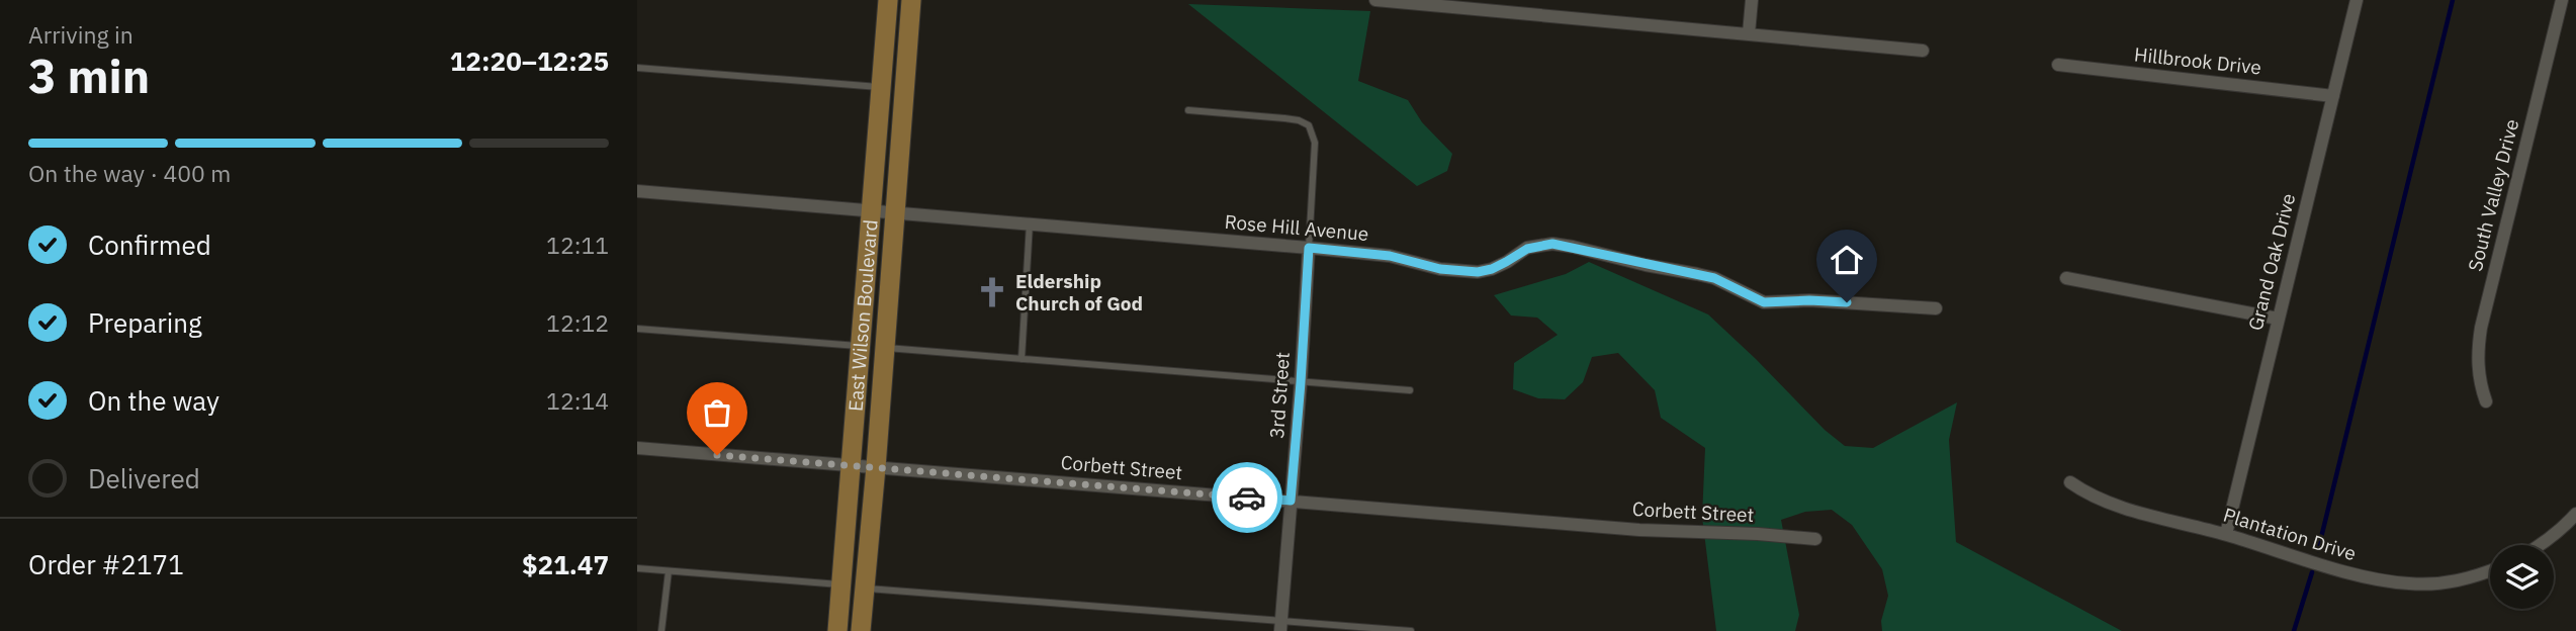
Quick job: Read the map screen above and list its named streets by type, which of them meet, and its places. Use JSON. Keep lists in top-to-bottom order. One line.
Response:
{"streets":{"main road":["East Wilson Boulevard"],"street":["Hillbrook Drive","South Valley Drive","Rose Hill Avenue","Grand Oak Drive","3rd Street","Corbett Street","Plantation Drive"]},"crossings":[["Hillbrook Drive","Grand Oak Drive"],["Rose Hill Avenue","East Wilson Boulevard"],["Rose Hill Avenue","3rd Street"],["Grand Oak Drive","Plantation Drive"],["East Wilson Boulevard","Corbett Street"],["3rd Street","Corbett Street"]],"places":{"church":["Eldership Church of God"]},"page":{"heading":["3 min","Arriving in","12:20–12:25"],"panel":["Order #2171","$21.47"],"bar":"On the way · 400 m","list":[["Confirmed","12:11"],["Preparing","12:12"],["On the way","12:14"],"Delivered"]}}
